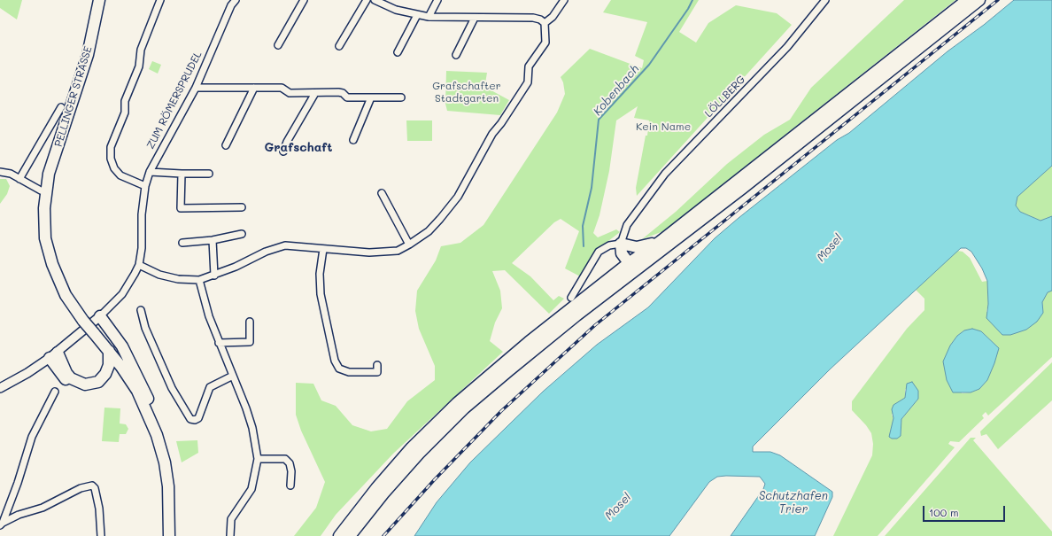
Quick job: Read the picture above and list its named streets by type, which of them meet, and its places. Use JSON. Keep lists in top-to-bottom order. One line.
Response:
{"streets":{"main road":["PELLINGER STRASSE"],"street":["LÖLLBERG","ZUM RÖMERSPRUDEL"]},"districts":["Grafschaft"],"water":["Kobenbach","Mosel","Schutzhafen Trier"],"parks":["Grafschafter Stadtgarten","Kein Name"],"scale_bar":"100 m"}
